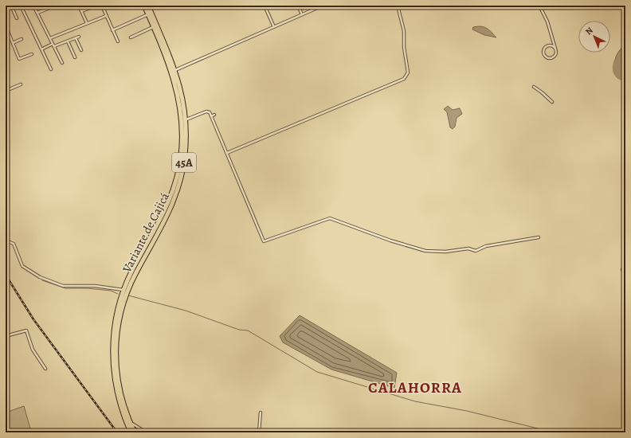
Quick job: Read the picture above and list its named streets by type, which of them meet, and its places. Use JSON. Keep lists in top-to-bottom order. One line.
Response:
{"streets":{"highway":["45A","Variante de Cajicá"]},"districts":["CALAHORRA"],"north":"top left"}
